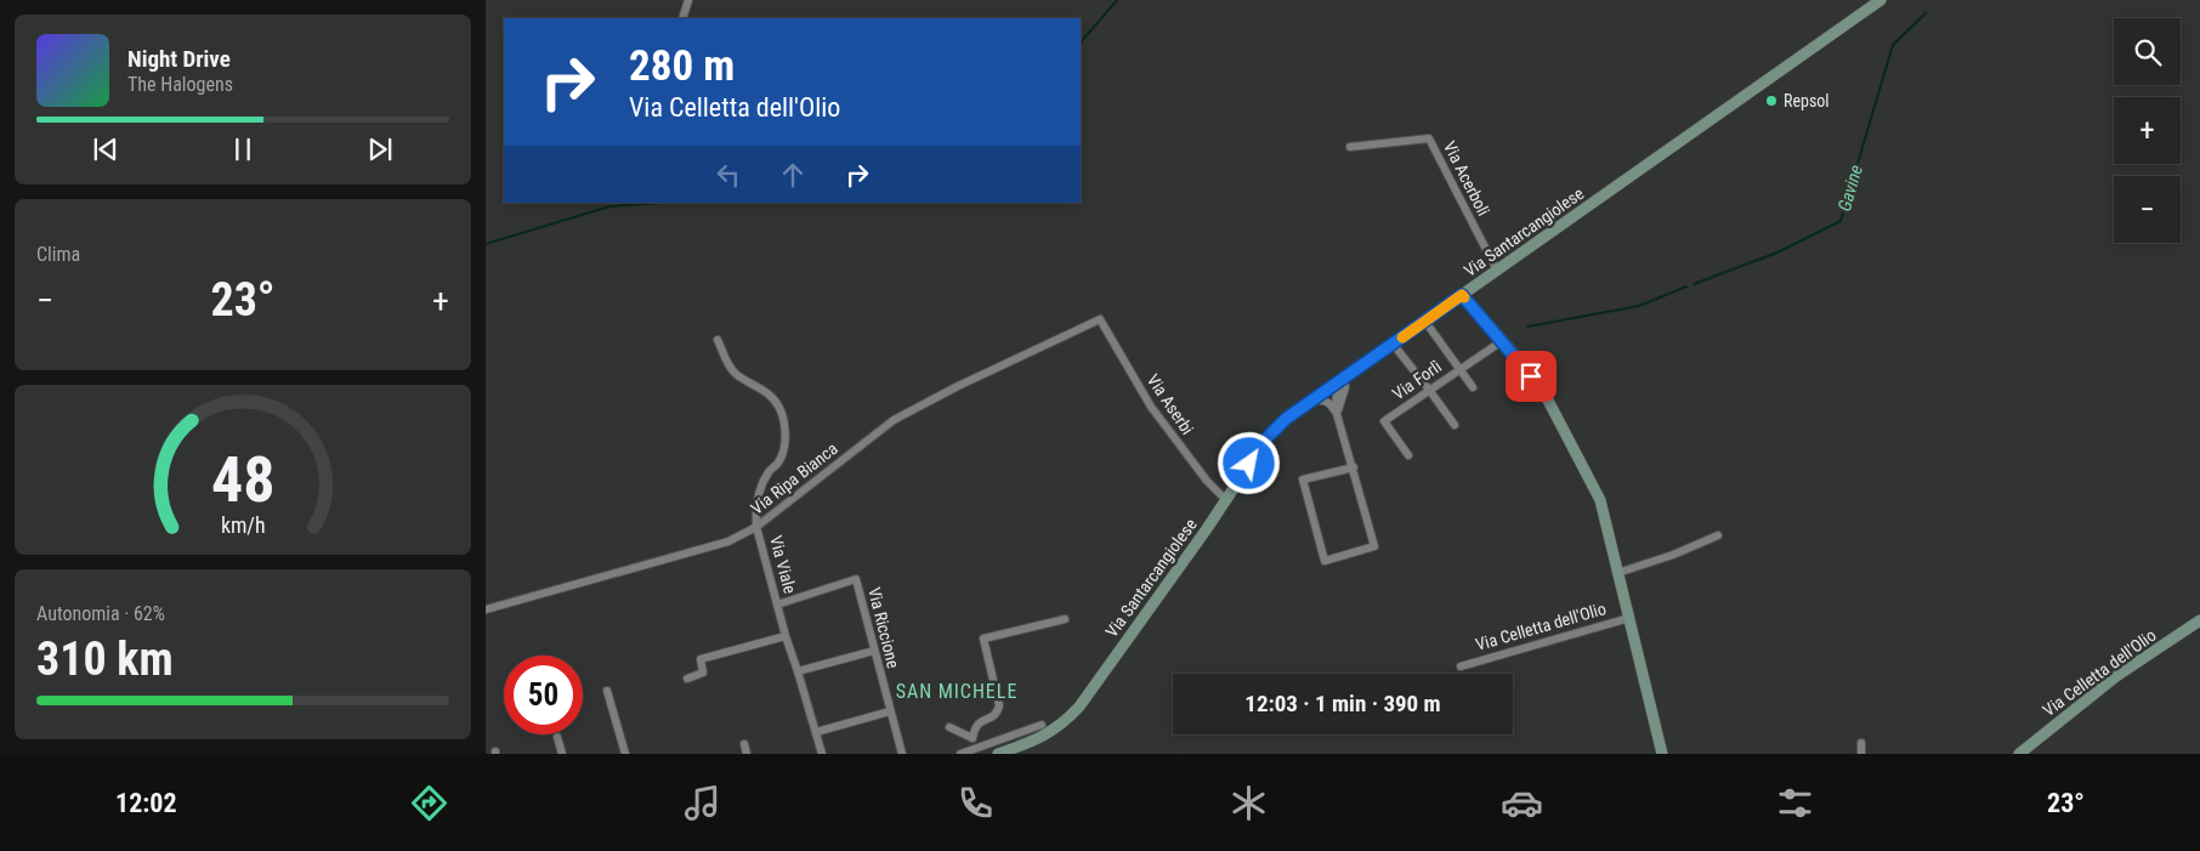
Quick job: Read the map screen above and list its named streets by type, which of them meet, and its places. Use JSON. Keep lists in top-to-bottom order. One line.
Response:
{"streets":{"main road":["Via Santarcangiolese","Via Celletta dell'Olio"],"street":["Via Acerboli","Via Forlì","Via Aserbi","Via Ripa Bianca","Via Viale","Via Riccione"]},"crossings":[["Via Acerboli","Via Santarcangiolese"],["Via Santarcangiolese","Via Aserbi"],["Via Santarcangiolese","Via Celletta dell'Olio"],["Via Forlì","Via Celletta dell'Olio"],["Via Aserbi","Via Ripa Bianca"],["Via Ripa Bianca","Via Viale"],["Via Viale","Via Riccione"]],"districts":["SAN MICHELE"],"water":["Gavine"],"places":["Repsol"],"page":{"map_buttons":["+","−"],"turn":["280 m","Via Celletta dell'Olio"],"song":["Night Drive","The Halogens"],"tile":["Clima",["Autonomia · 62%","310 km"]],"heat":["−","23°","+"],"limit":"50","trip":"12:03 · 1 min · 390 m","tabs":["12:02","23°"],"gauge":["48","km/h"]}}
